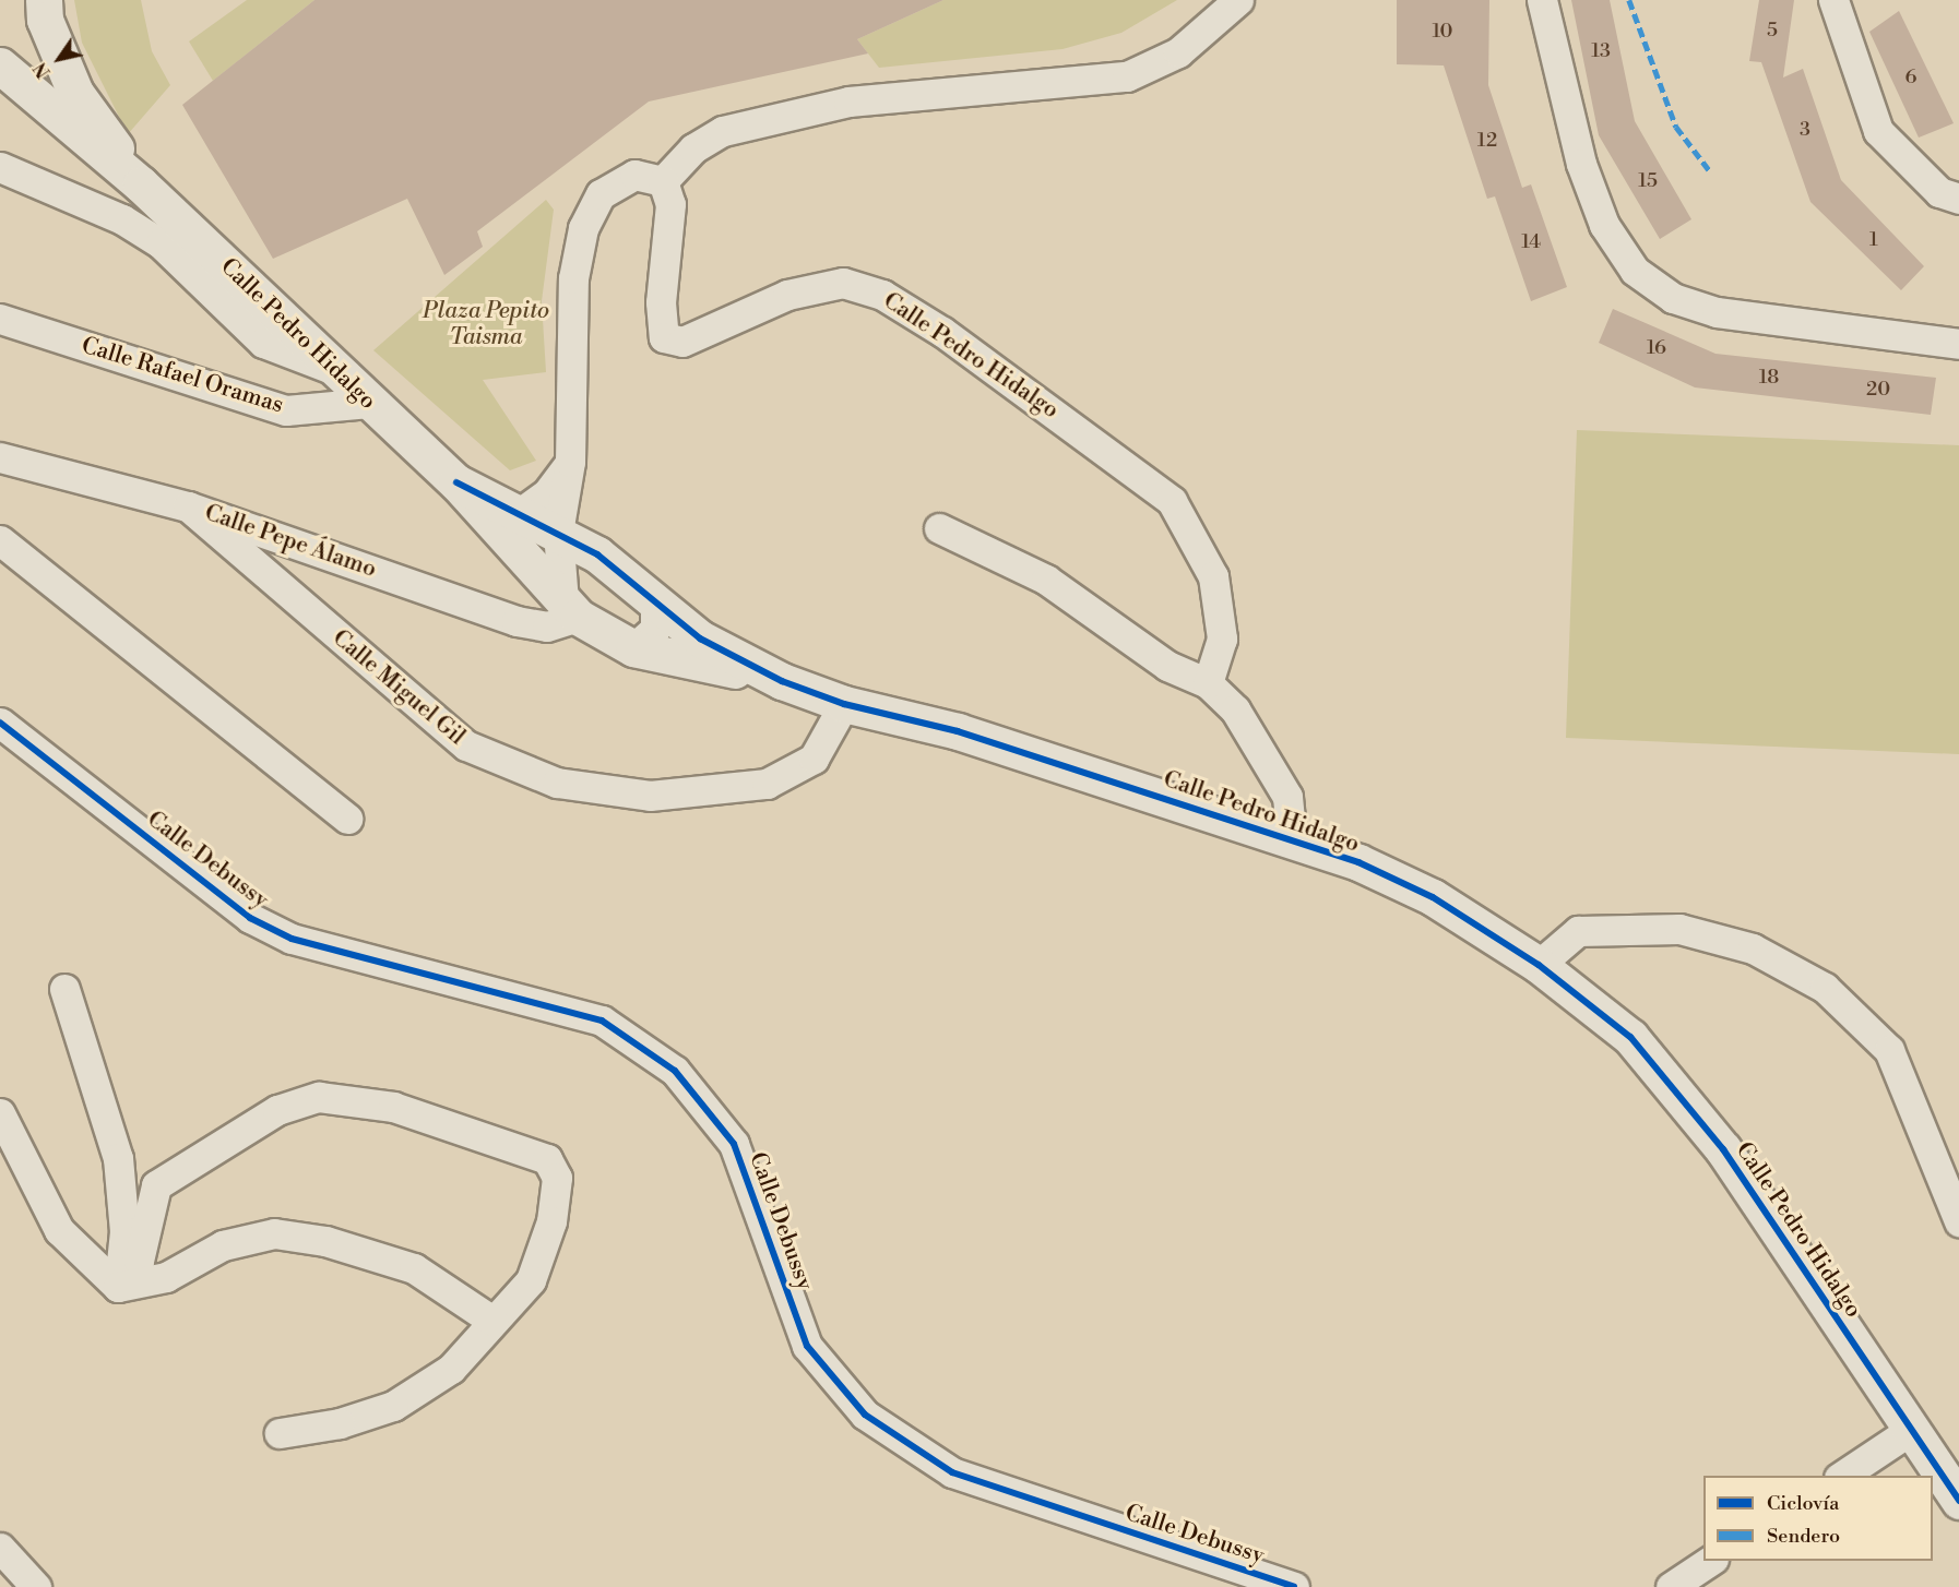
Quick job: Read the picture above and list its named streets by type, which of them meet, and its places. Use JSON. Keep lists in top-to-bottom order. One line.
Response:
{"streets":{"street":["Calle Pedro Hidalgo","Calle Rafael Oramas","Calle Pepe Álamo","Calle Miguel Gil","Calle Debussy"]},"crossings":[["Calle Pedro Hidalgo","Calle Rafael Oramas"],["Calle Pedro Hidalgo","Calle Pepe Álamo"],["Calle Pedro Hidalgo","Calle Miguel Gil"],["Calle Pepe Álamo","Calle Miguel Gil"]],"parks":["Plaza Pepito Taisma"],"house_numbers":["5","10","13","6","3","12","15","1","14","16","18","20"],"legend":["Ciclovía","Sendero"],"north":"bottom left"}
